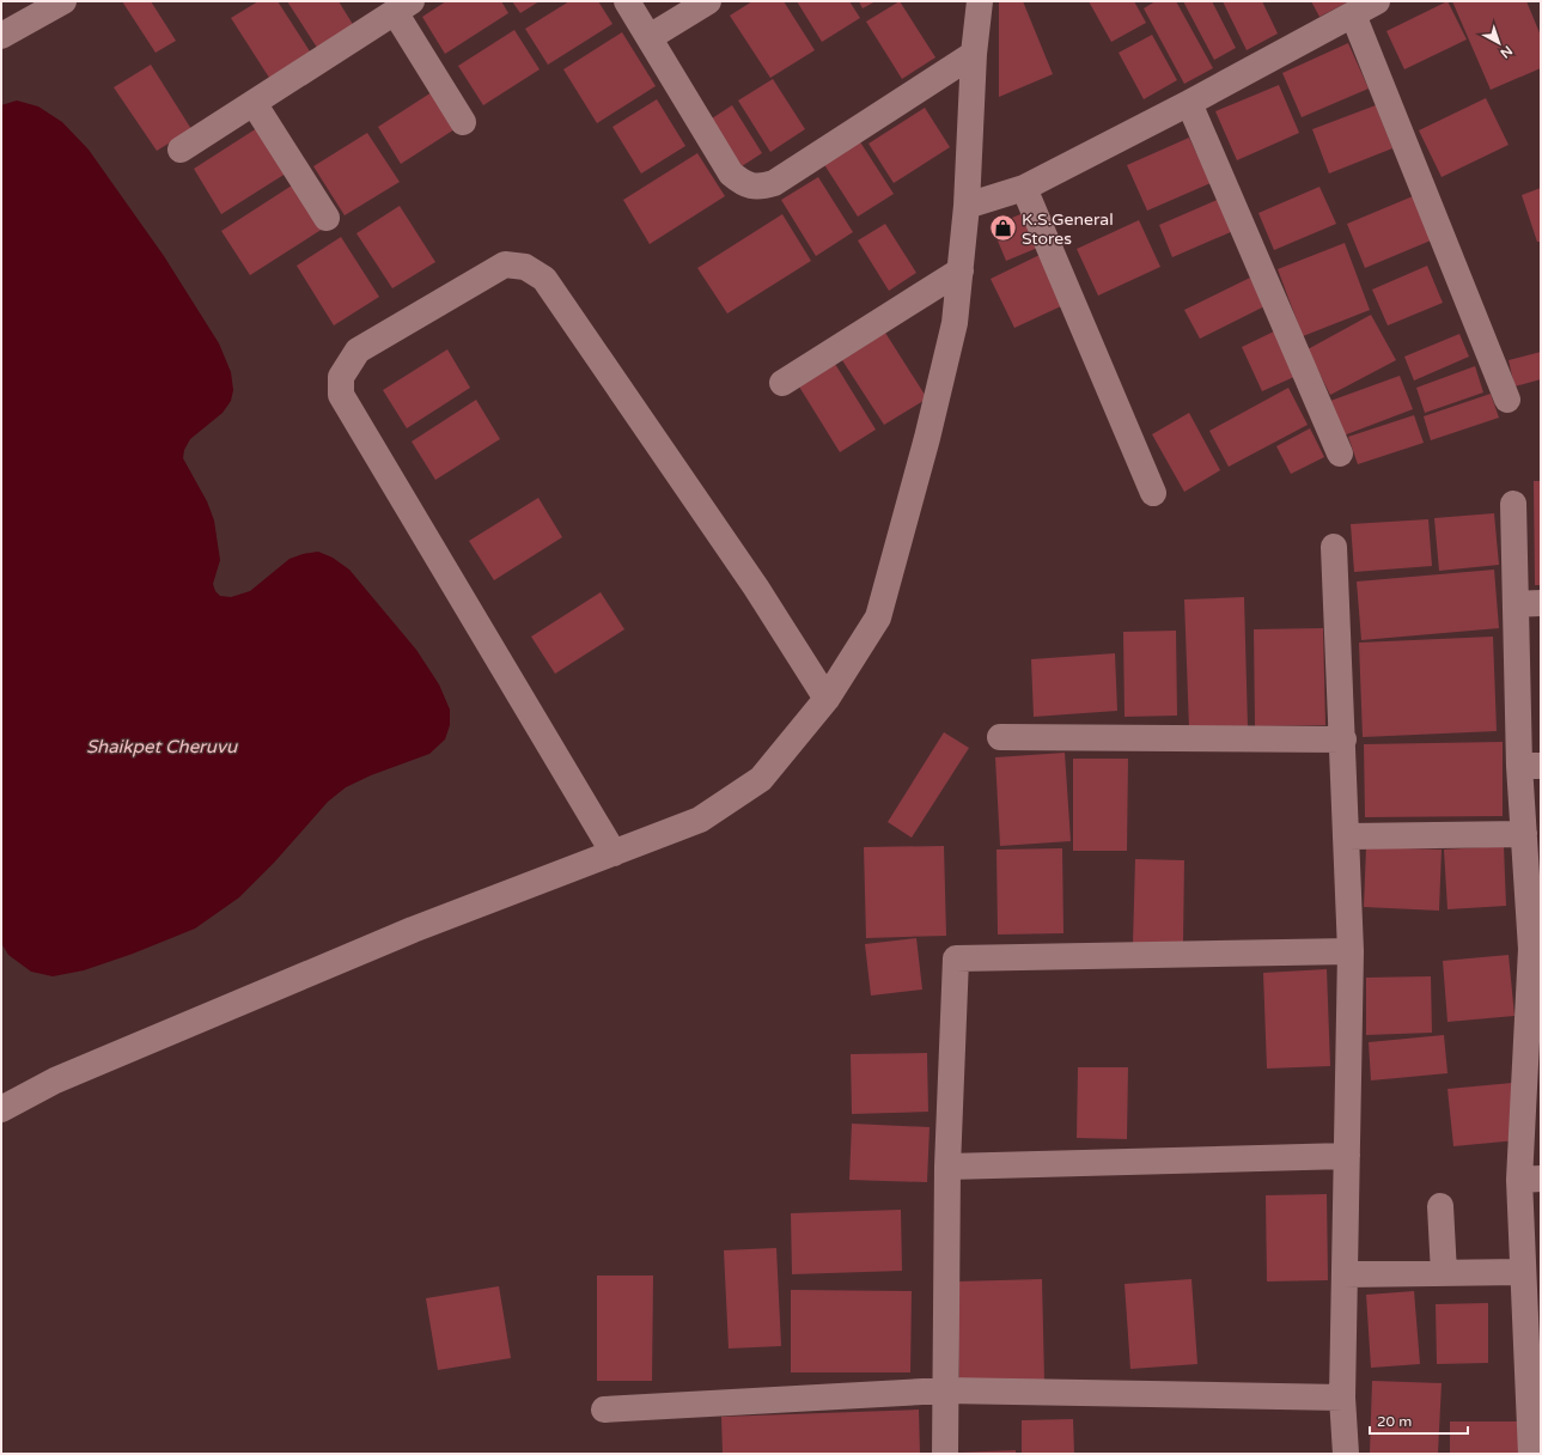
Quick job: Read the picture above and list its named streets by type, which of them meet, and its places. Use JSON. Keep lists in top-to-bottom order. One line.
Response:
{"water":["Shaikpet Cheruvu"],"places":{"shop":["K.S.General Stores"]},"scale_bar":"20 m","north":"bottom right"}
